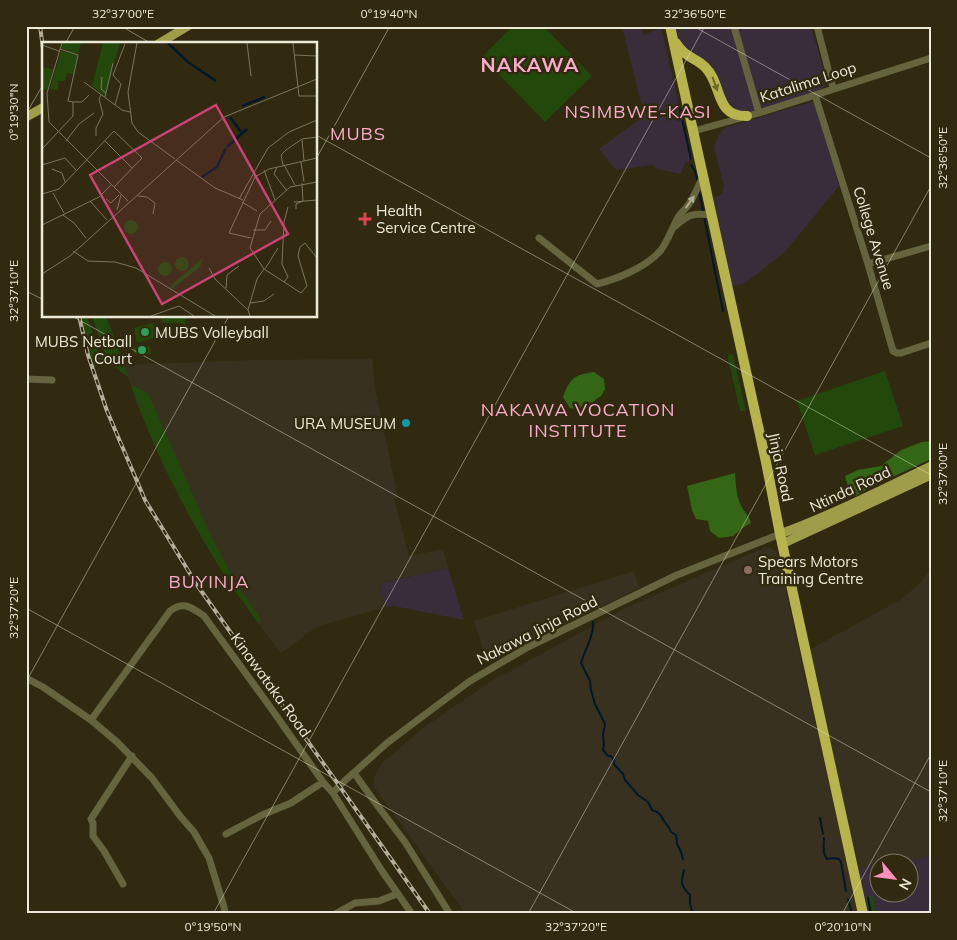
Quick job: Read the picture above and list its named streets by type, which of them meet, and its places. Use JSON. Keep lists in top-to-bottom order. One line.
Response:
{"streets":{"highway":["Jinja Road"],"main road":["Ntinda Road"],"street":["Katalima Loop","College Avenue","Nakawa Jinja Road","Kinawataka Road"]},"crossings":[["Katalima Loop","College Avenue"],["Katalima Loop","Jinja Road"],["Jinja Road","Ntinda Road"],["Jinja Road","Nakawa Jinja Road"],["Ntinda Road","Nakawa Jinja Road"],["Nakawa Jinja Road","Kinawataka Road"]],"districts":["NAKAWA","NSIMBWE-KASI","MUBS","NAKAWA VOCATION INSTITUTE","BUYINJA"],"places":{"health":["Health Service Centre"],"other":["MUBS Volleyball","MUBS Netball Court","URA MUSEUM","Spears Motors Training Centre"]},"north":"bottom right","coordinates":["32°37'00\"E","0°19'40\"N","32°36'50\"E","0°19'30\"N","32°37'10\"E","32°37'20\"E","0°19'50\"N","0°20'10\"N"]}
